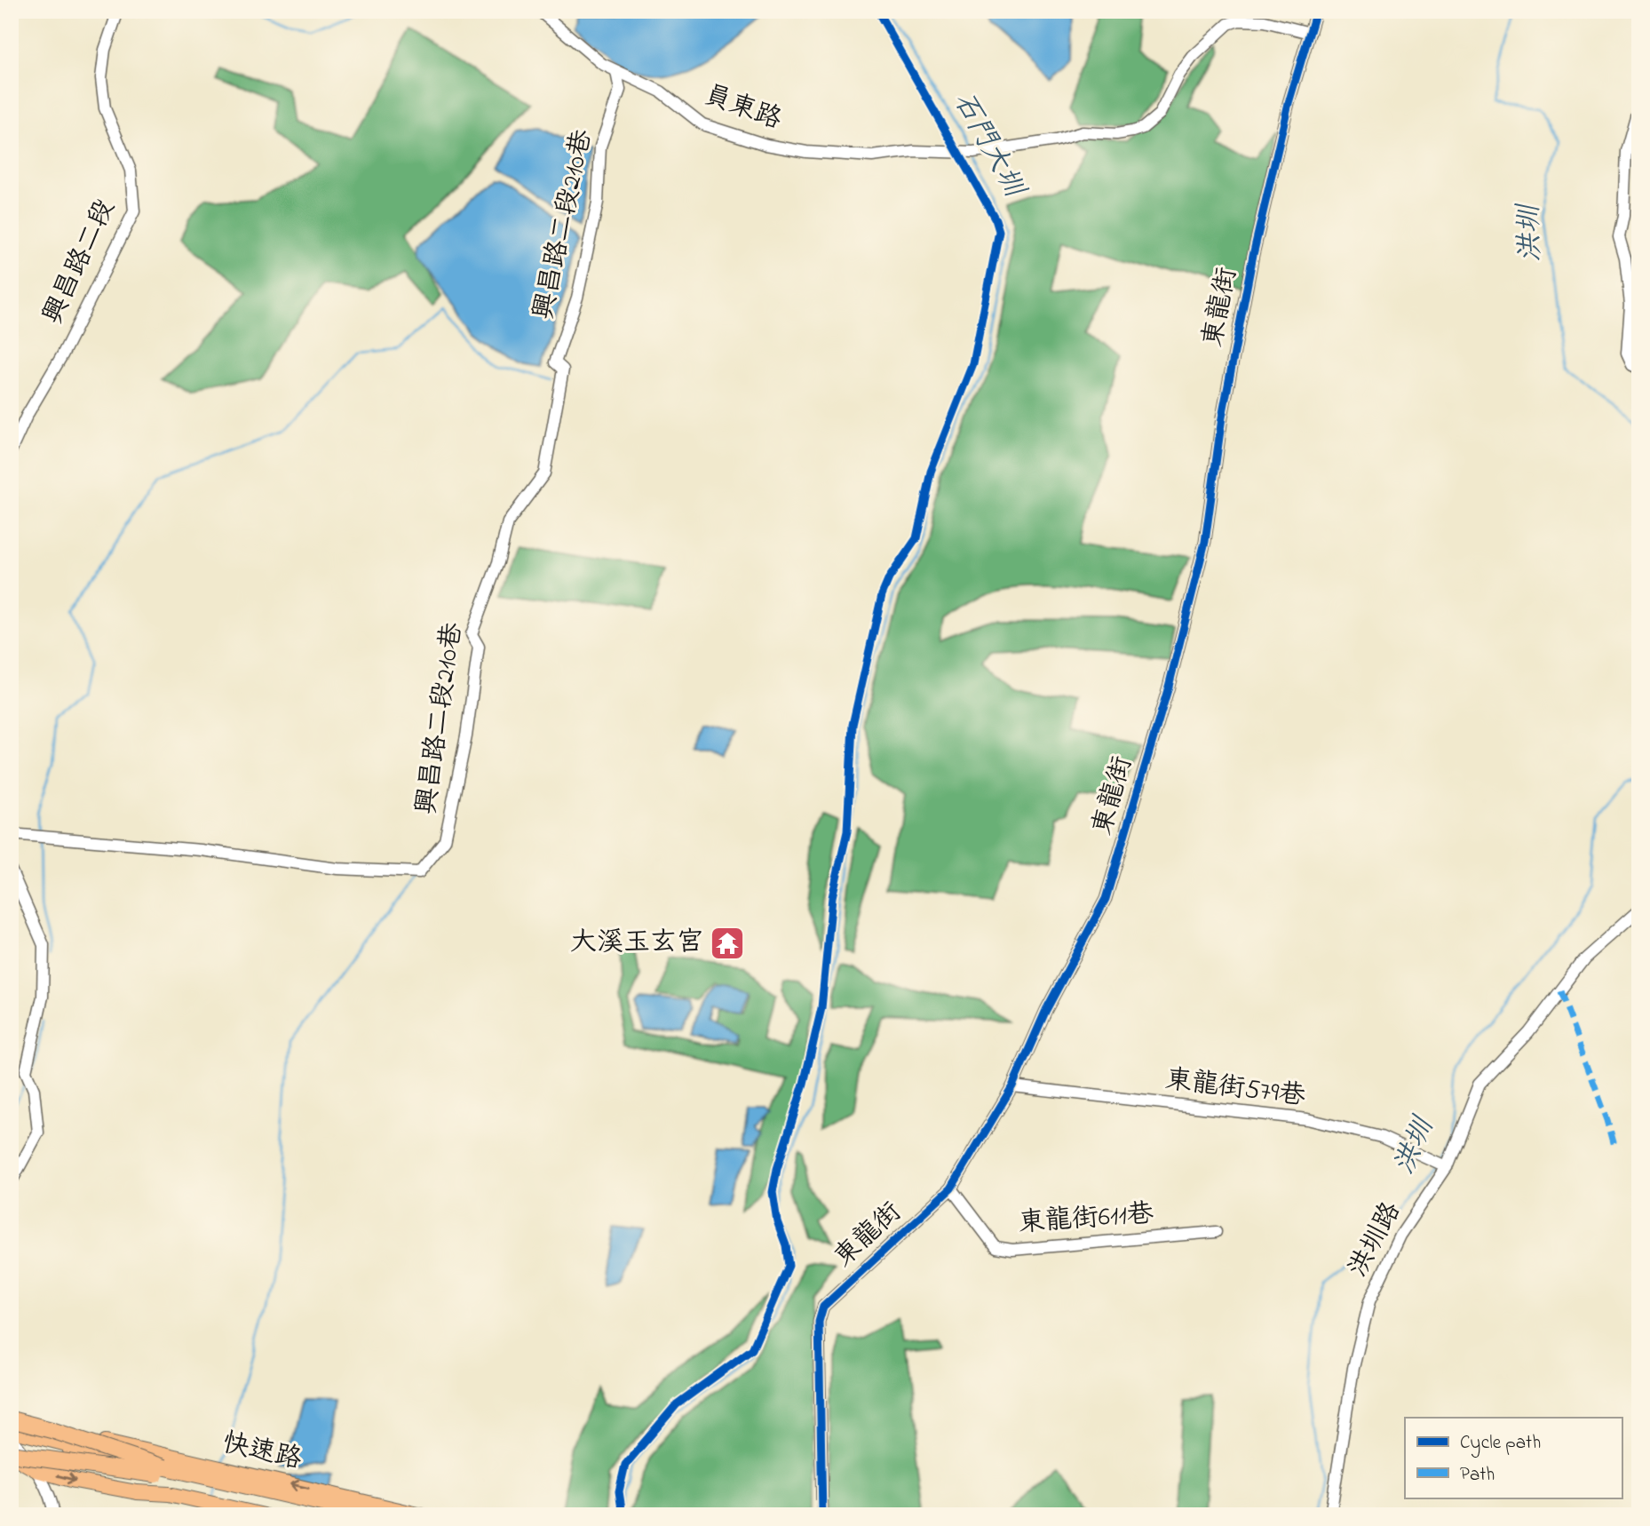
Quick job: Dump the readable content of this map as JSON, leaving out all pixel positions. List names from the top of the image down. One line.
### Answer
{"streets":{"main road":["快速路"],"street":["員東路","興昌路二段210巷","興昌路二段","東龍街","東龍街579巷","東龍街611巷","洪圳路"]},"crossings":[["員東路","興昌路二段210巷"],["員東路","東龍街"],["東龍街","東龍街579巷"],["東龍街","東龍街611巷"],["東龍街579巷","洪圳路"]],"water":["石門大圳","洪圳"],"places":{"temple":["大溪玉玄宮"]},"legend":["Cycle path","Path"]}
